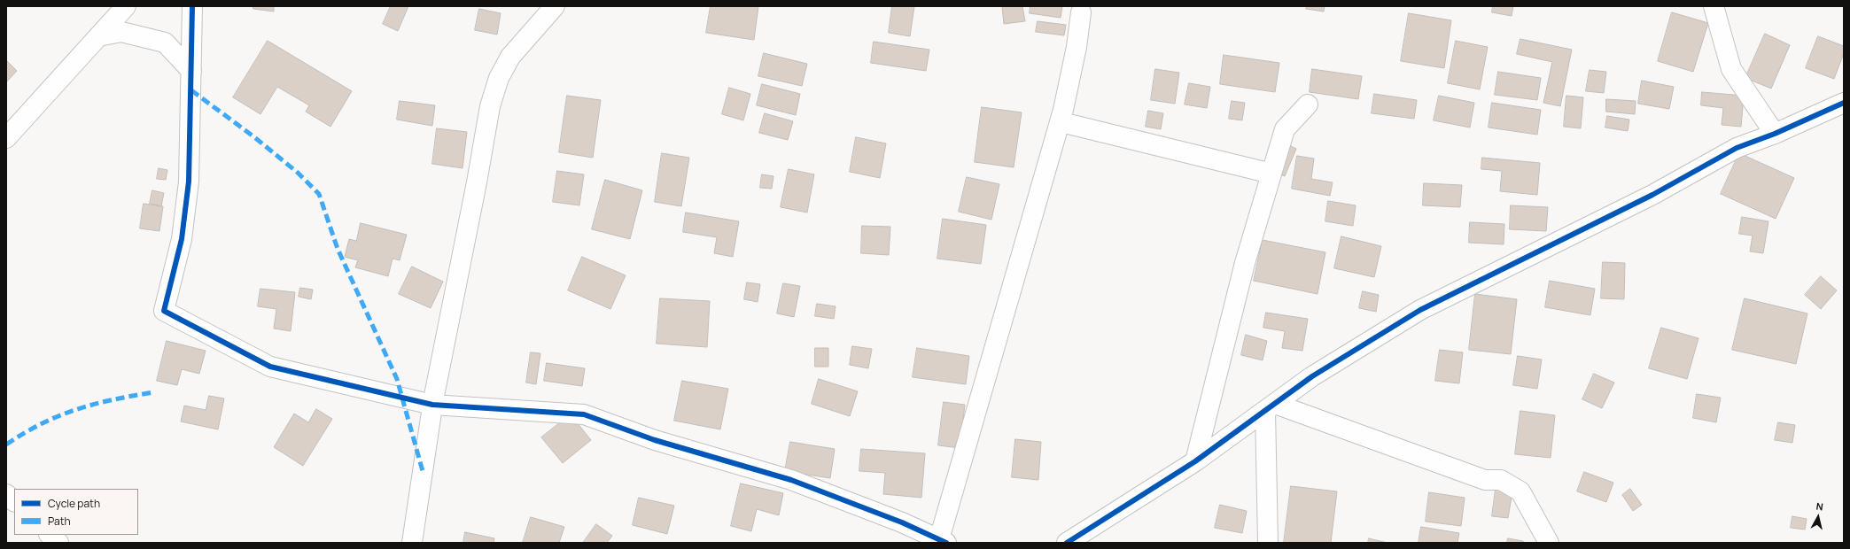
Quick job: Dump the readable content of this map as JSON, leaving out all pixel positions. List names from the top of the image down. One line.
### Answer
{"legend":["Cycle path","Path"],"north":"top"}
